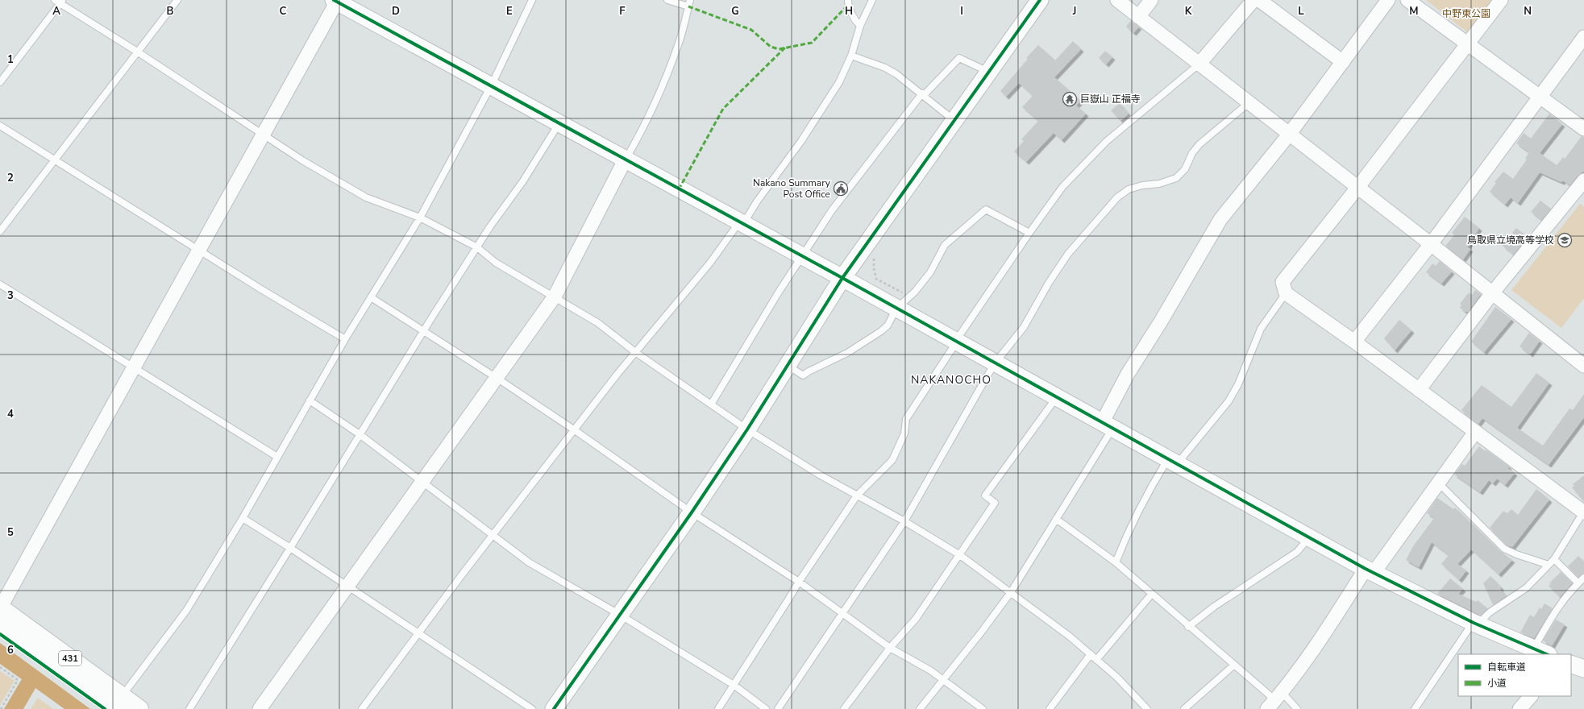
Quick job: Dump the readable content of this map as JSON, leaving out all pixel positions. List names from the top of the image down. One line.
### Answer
{"streets":{"highway":["431"]},"districts":["NAKANOCHO"],"parks":["中野東公園"],"places":{"temple":["巨嶽山 正福寺"],"public building":["Nakano Summary Post Office"],"school or university":["鳥取県立境高等学校"]},"legend":["自転車道","小道"],"grid":{"columns":["A","B","C","D","E","F","G","H","I","J","K","L","M","N"],"rows":["1","2","3","4","5","6"]}}
